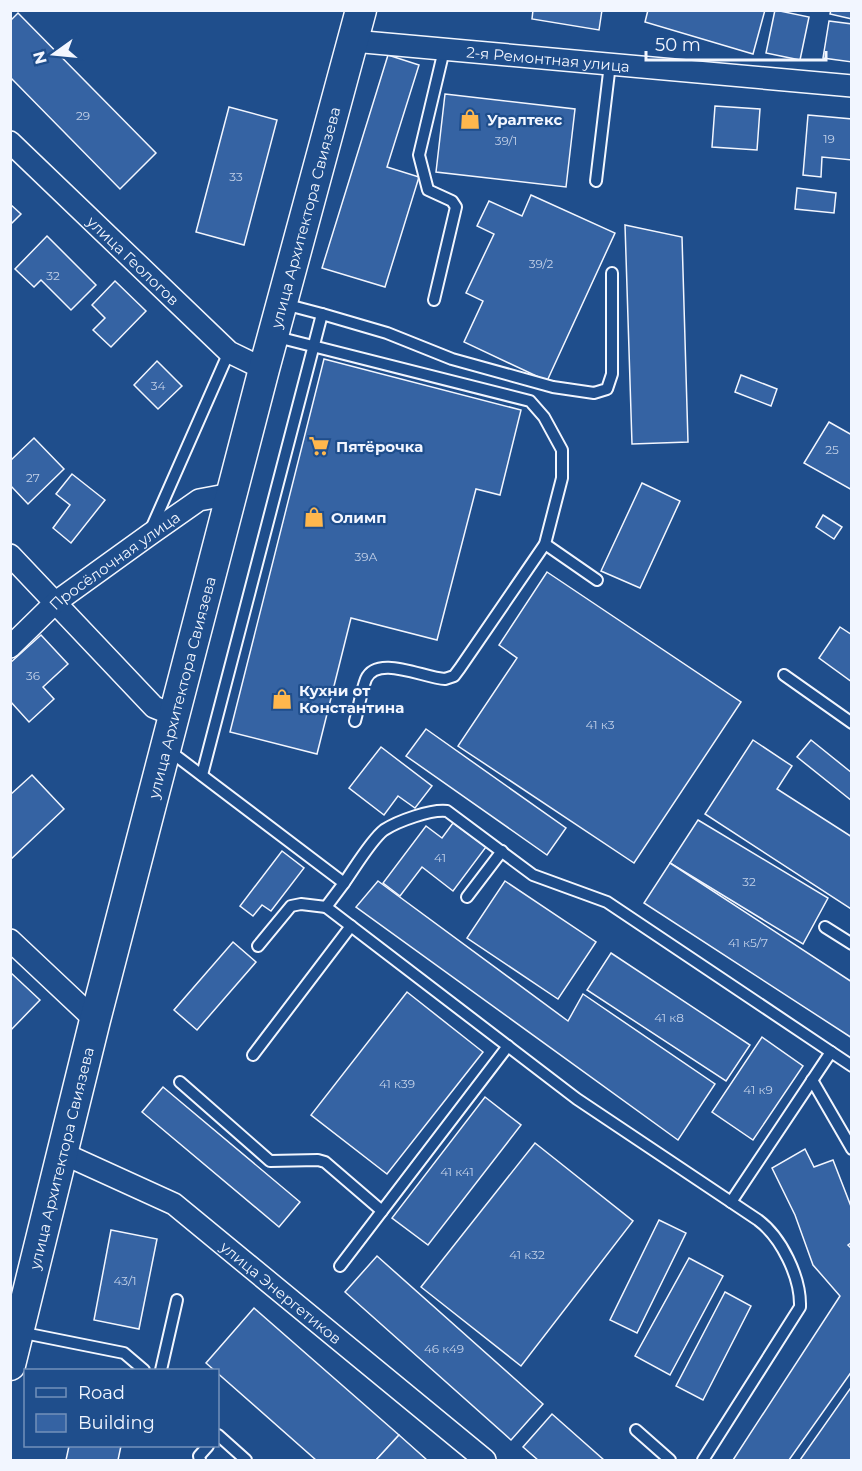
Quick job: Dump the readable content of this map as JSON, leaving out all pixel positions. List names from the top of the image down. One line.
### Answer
{"streets":{"main road":["улица Архитектора Свиязева"],"street":["2-я Ремонтная улица","улица Геологов","Просёлочная улица","улица Энергетиков"]},"crossings":[["2-я Ремонтная улица","улица Архитектора Свиязева"],["улица Архитектора Свиязева","улица Геологов"],["улица Архитектора Свиязева","Просёлочная улица"],["улица Архитектора Свиязева","улица Энергетиков"]],"places":{"shop":["Уралтекс","Олимп","Кухни от Константина"],"supermarket":["Пятёрочка"]},"house_numbers":["29","19","39/1","33","39/2","32","34","25","27","39А","36","41 к3","41","32","41 к5/7","41 к8","41 к39","41 к9","41 к41","41 к32","43/1","46 к49"],"legend":["Road","Building"],"scale_bar":"50 m","north":"left"}
